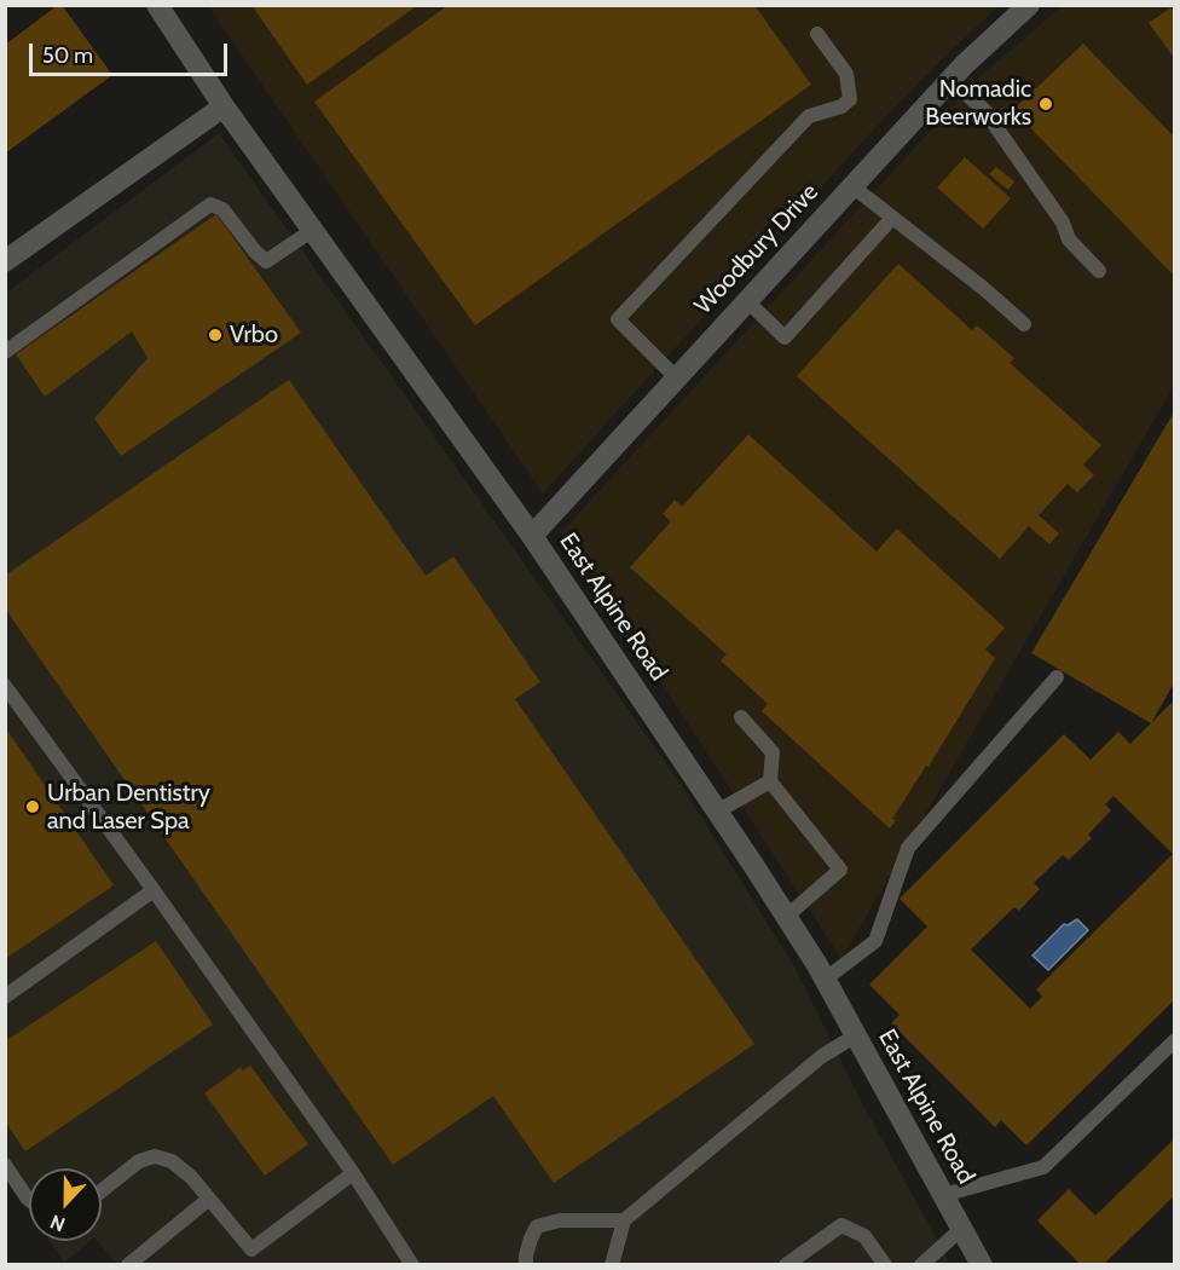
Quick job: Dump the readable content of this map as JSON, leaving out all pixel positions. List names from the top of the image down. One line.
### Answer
{"streets":{"street":["Woodbury Drive","East Alpine Road"]},"crossings":[["Woodbury Drive","East Alpine Road"]],"places":["Nomadic Beerworks","Vrbo","Urban Dentistry and Laser Spa"],"scale_bar":"50 m","north":"bottom"}
